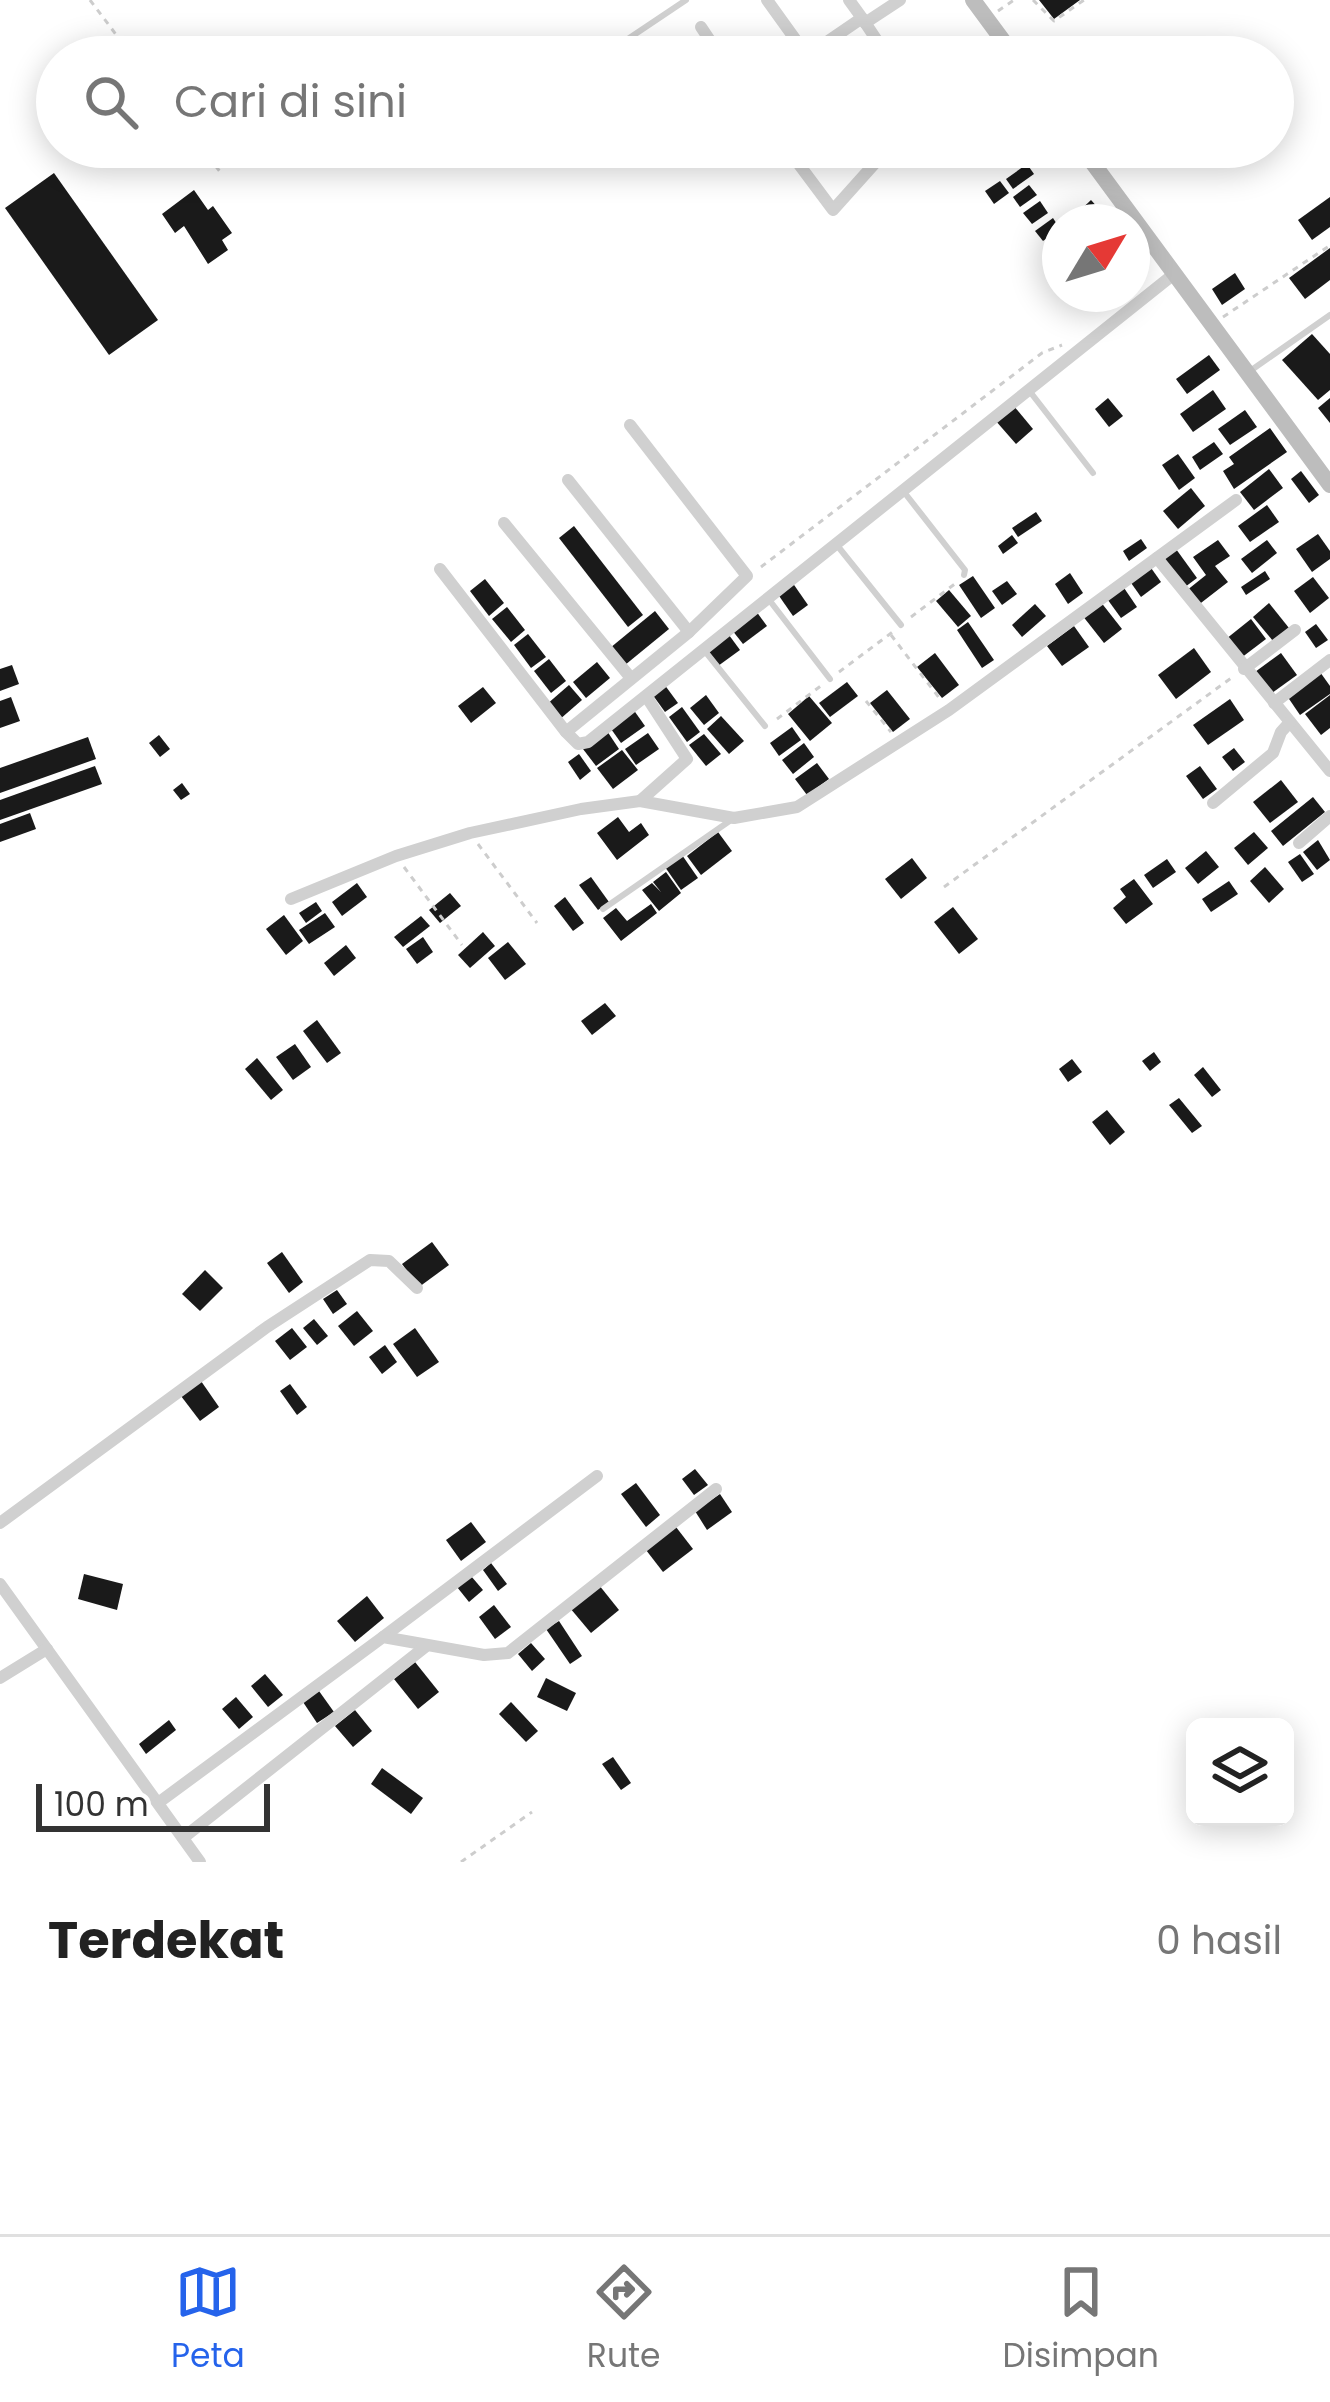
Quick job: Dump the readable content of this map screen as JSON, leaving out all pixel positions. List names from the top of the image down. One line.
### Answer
{"scale_bar":"100 m","north":"top right","page":{"search":"Cari di sini","scale":"100 m","heading":["Terdekat","0 hasil"],"nav":["Peta","Rute","Disimpan"]}}
